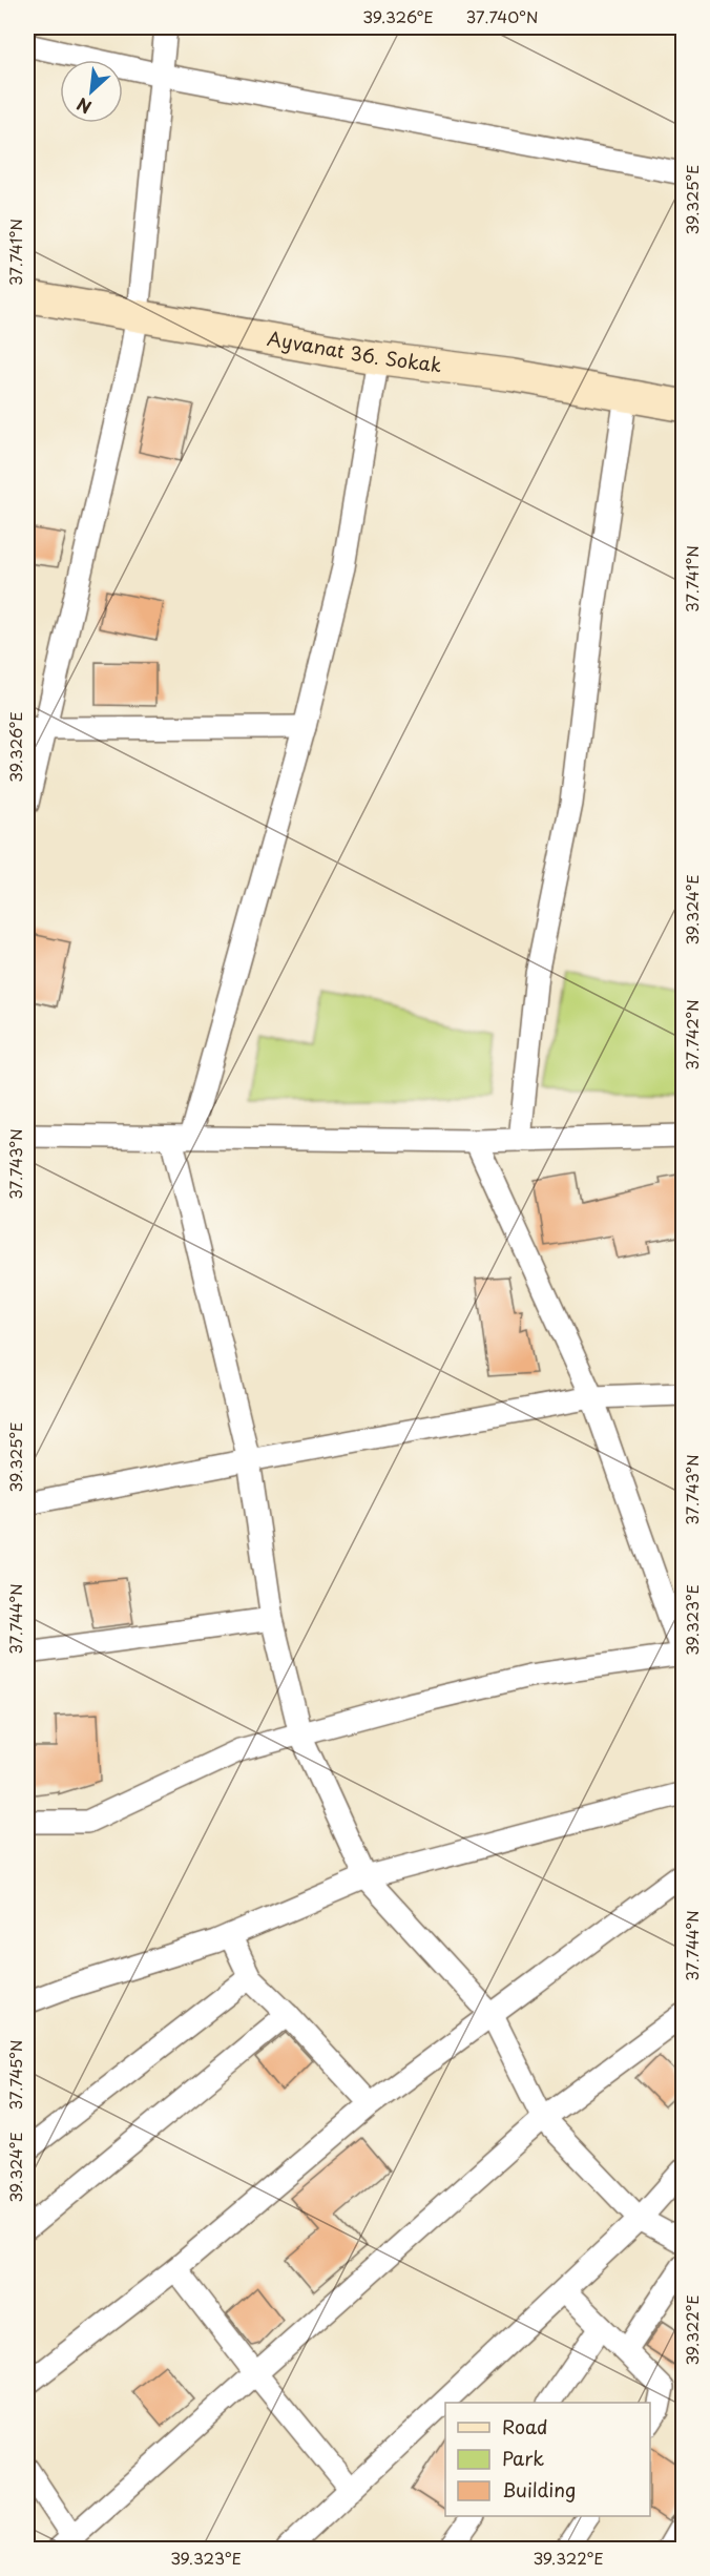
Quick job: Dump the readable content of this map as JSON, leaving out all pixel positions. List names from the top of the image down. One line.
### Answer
{"streets":{"street":["Ayvanat 36. Sokak"]},"legend":["Road","Park","Building"],"north":"bottom left","coordinates":["39.326°E","37.740°N","39.325°E","37.741°N","39.324°E","37.742°N","37.743°N","37.744°N","39.323°E","37.745°N","39.322°E"]}
